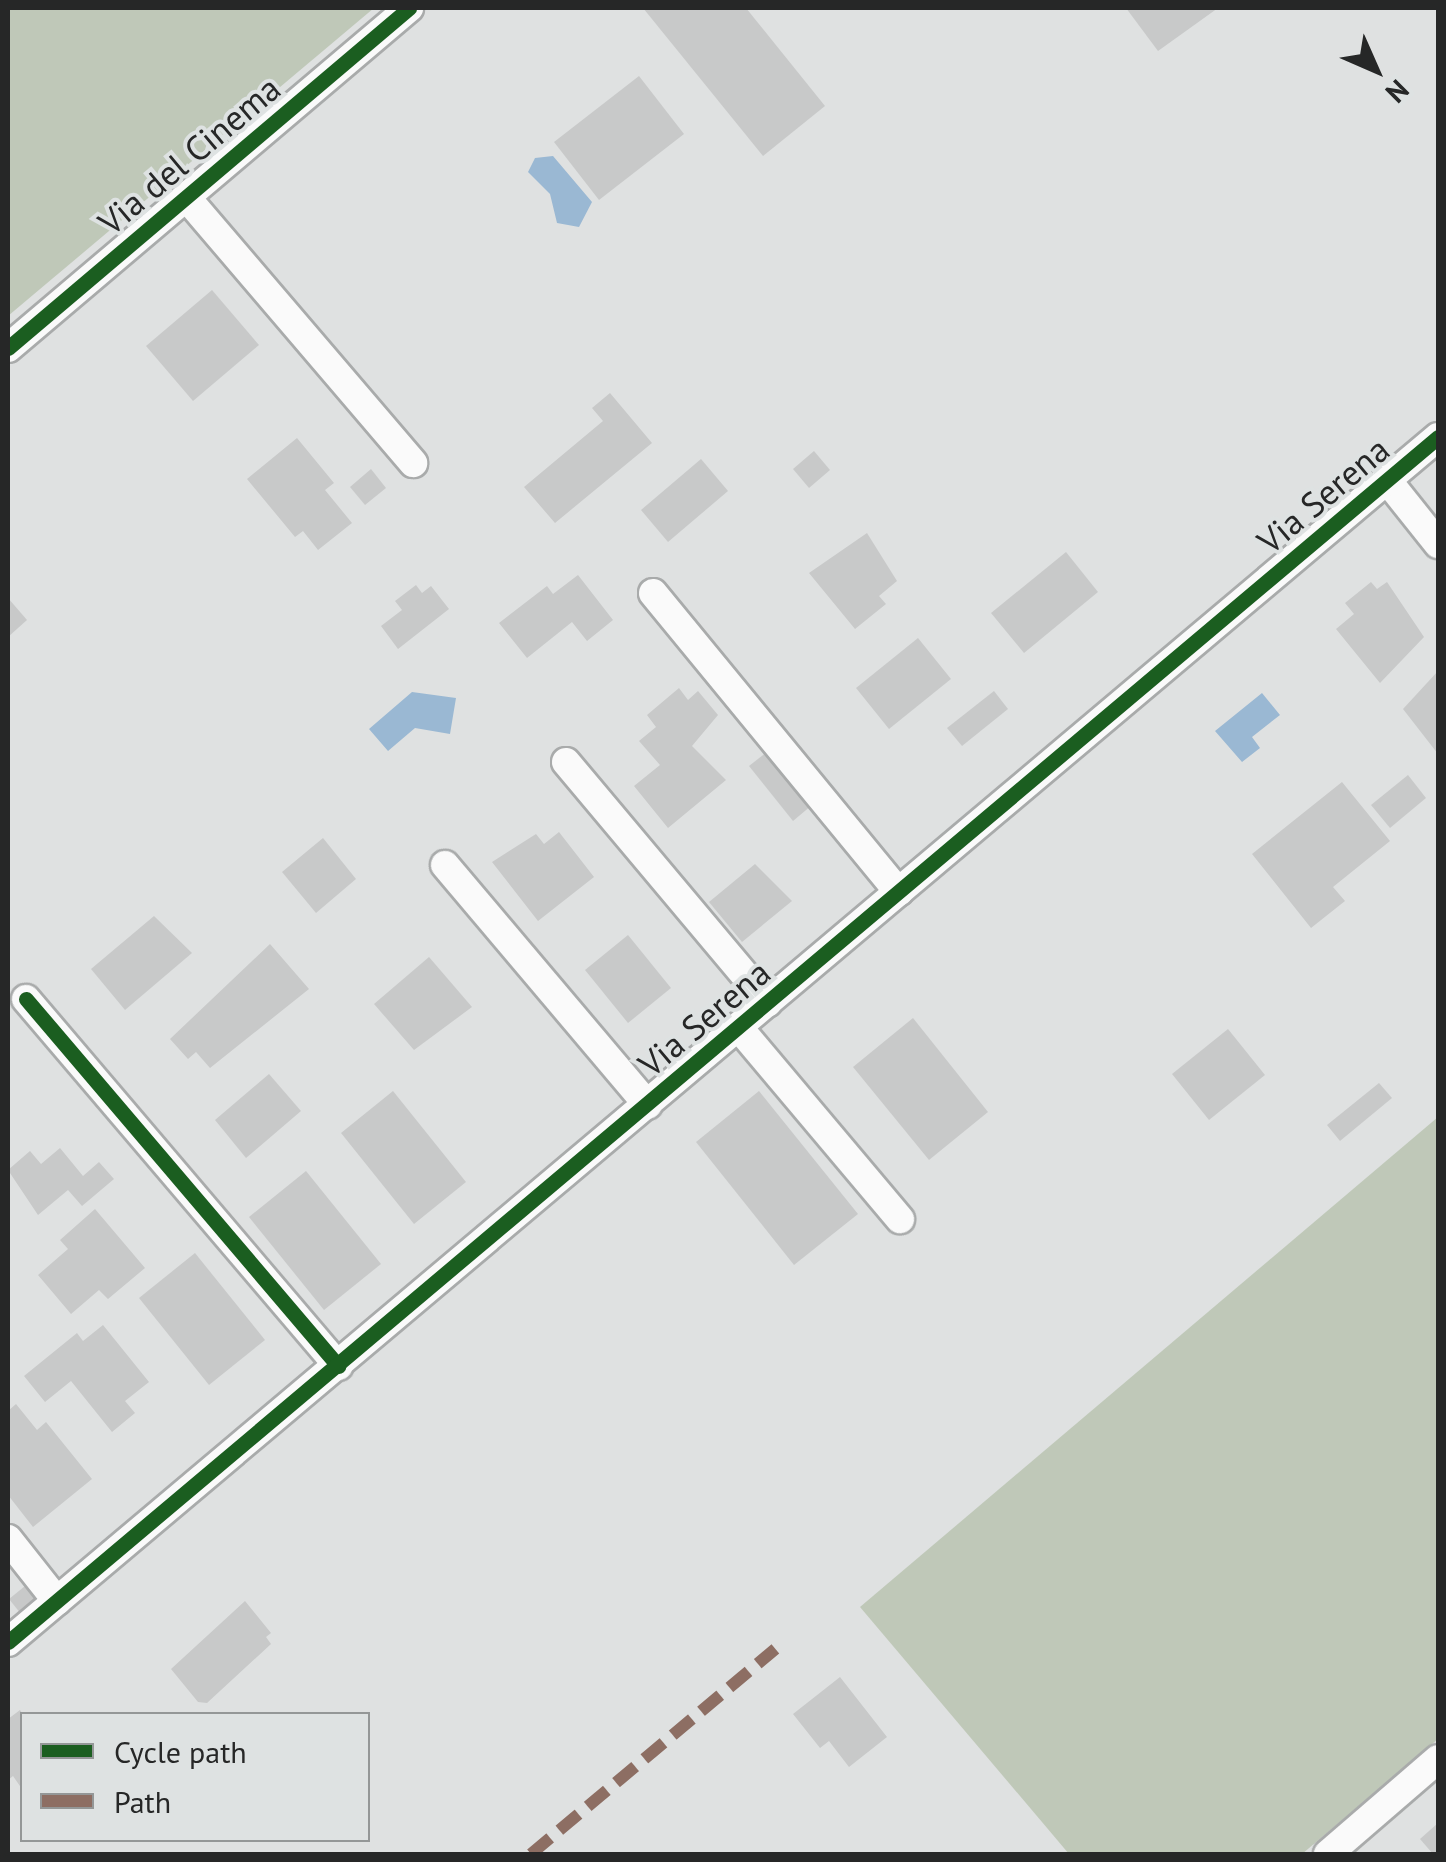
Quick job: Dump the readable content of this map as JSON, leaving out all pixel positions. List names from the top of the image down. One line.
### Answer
{"streets":{"street":["Via del Cinema","Via Serena"]},"legend":["Cycle path","Path"],"north":"bottom right"}
